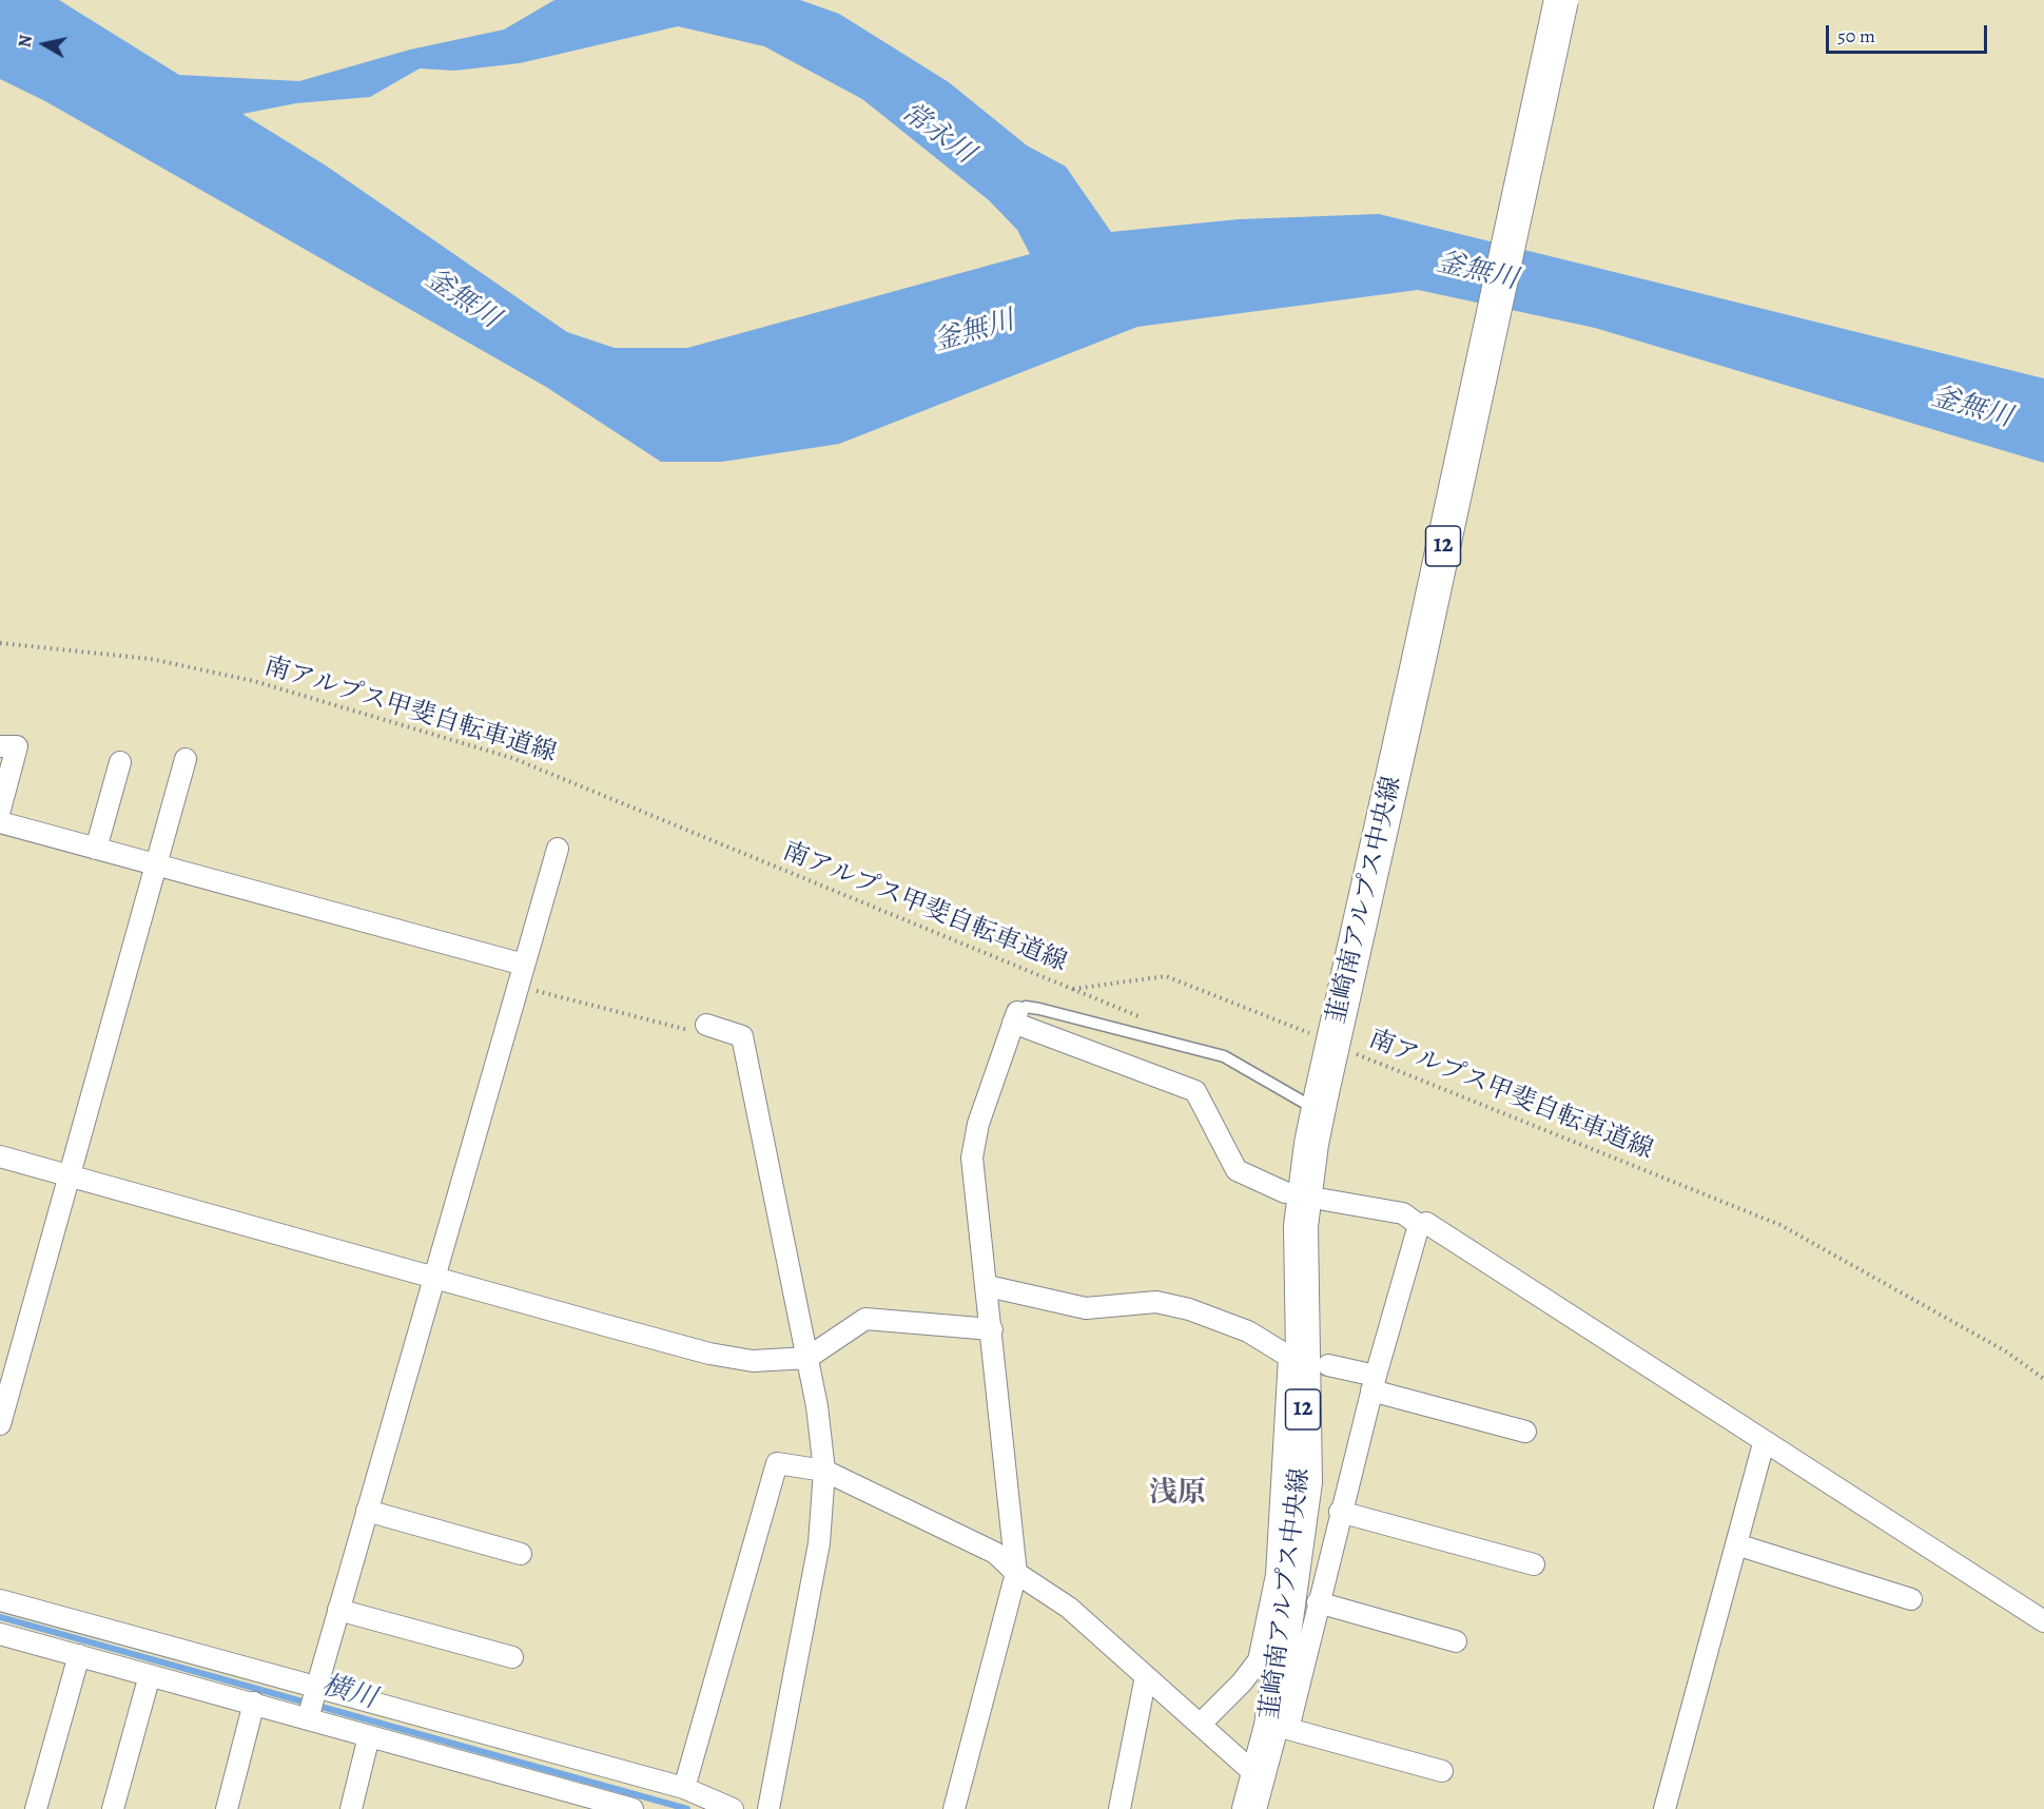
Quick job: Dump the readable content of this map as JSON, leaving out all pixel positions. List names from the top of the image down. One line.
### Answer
{"streets":{"main road":["12","韮崎南アルプス中央線"],"path":["南アルプス甲斐自転車道線"]},"districts":["浅原"],"water":["常永川","釜無川","横川"],"scale_bar":"50 m","north":"left"}
